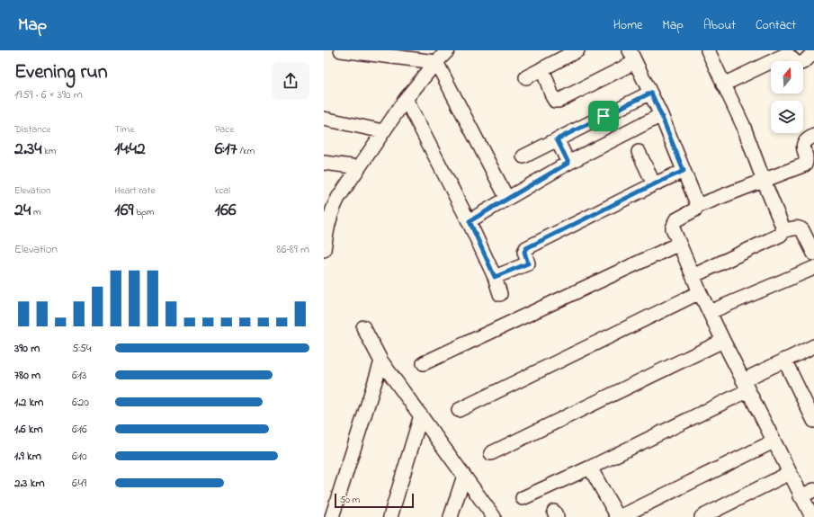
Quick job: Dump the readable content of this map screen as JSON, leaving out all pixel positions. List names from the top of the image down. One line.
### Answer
{"scale_bar":"50 m","north":"top","page":{"header":"Map","nav":["Home","Map","About","Contact"],"heading":["Evening run","19:59 · 6 × 390 m"],"stats":[["Distance","2.34 km"],["Time","14:42"],["Pace","6:17 /km"],["Elevation","24 m"],["Heart rate","169 bpm"],["kcal","166"]],"chart":["Elevation","86–89 m"],"list":[{"name":"390 m","note":"5:54"},{"name":"780 m","note":"6:13"},{"name":"1.2 km","note":"6:20"},{"name":"1.6 km","note":"6:16"},{"name":"1.9 km","note":"6:10"},{"name":"2.3 km","note":"6:49"}],"scale":"50 m"}}
